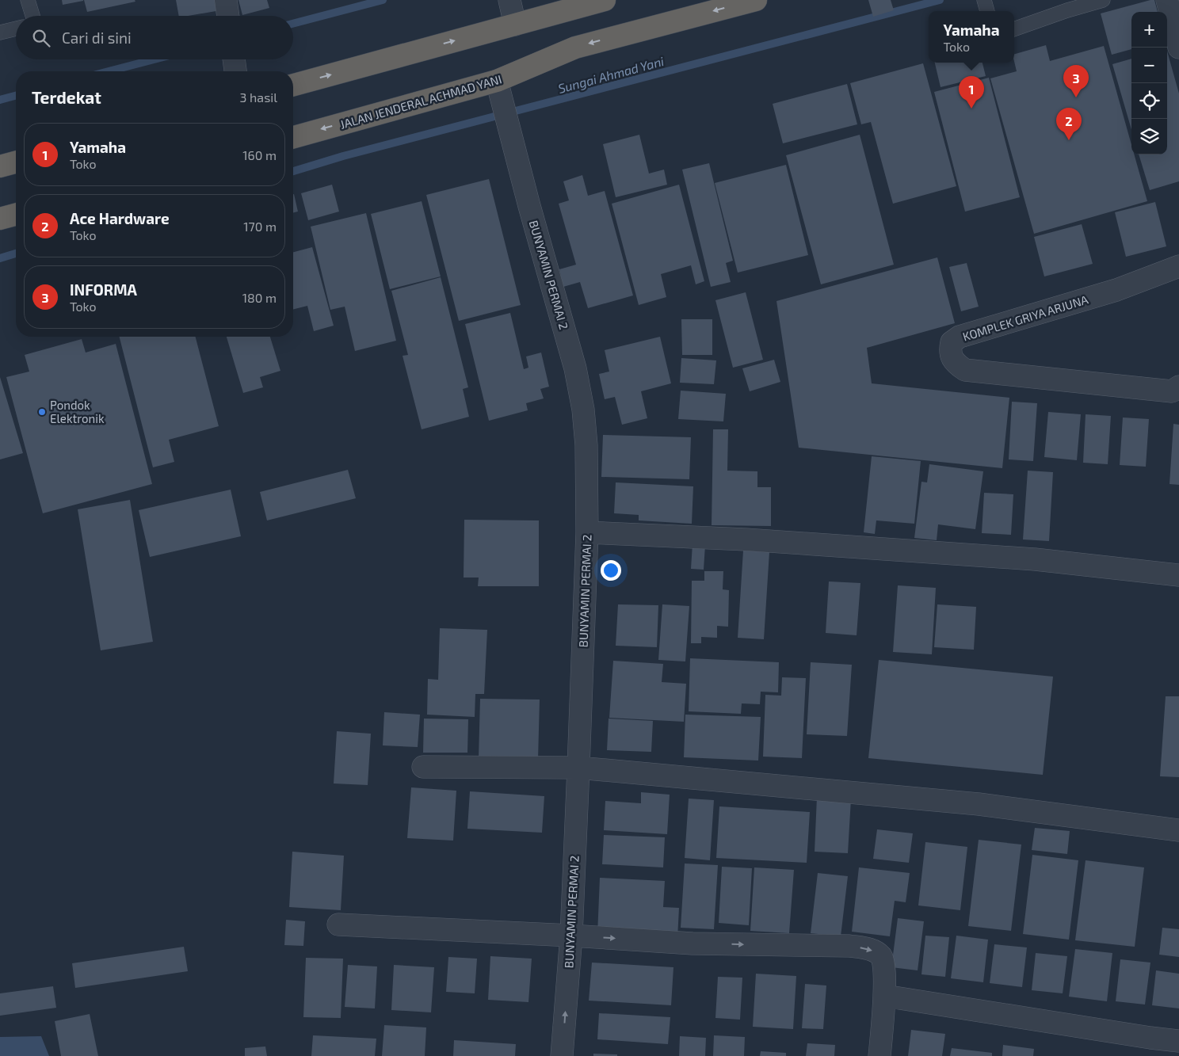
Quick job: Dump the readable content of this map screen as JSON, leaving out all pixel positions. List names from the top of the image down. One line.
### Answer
{"streets":{"highway":["JALAN JENDERAL ACHMAD YANI"],"street":["BUNYAMIN PERMAI 2","KOMPLEK GRIYA ARJUNA"]},"crossings":[["JALAN JENDERAL ACHMAD YANI","BUNYAMIN PERMAI 2"]],"water":["Sungai Ahmad Yani"],"places":["Pondok Elektronik"],"page":{"popup":["Yamaha","Toko"],"map_buttons":["+","−"],"search":"Cari di sini","pins":["3","1","2"],"heading":["Terdekat","3 hasil"],"list":[{"mark":"1","name":"Yamaha","note":"Toko","value":"160 m"},{"mark":"2","name":"Ace Hardware","note":"Toko","value":"170 m"},{"mark":"3","name":"INFORMA","note":"Toko","value":"180 m"}]}}
